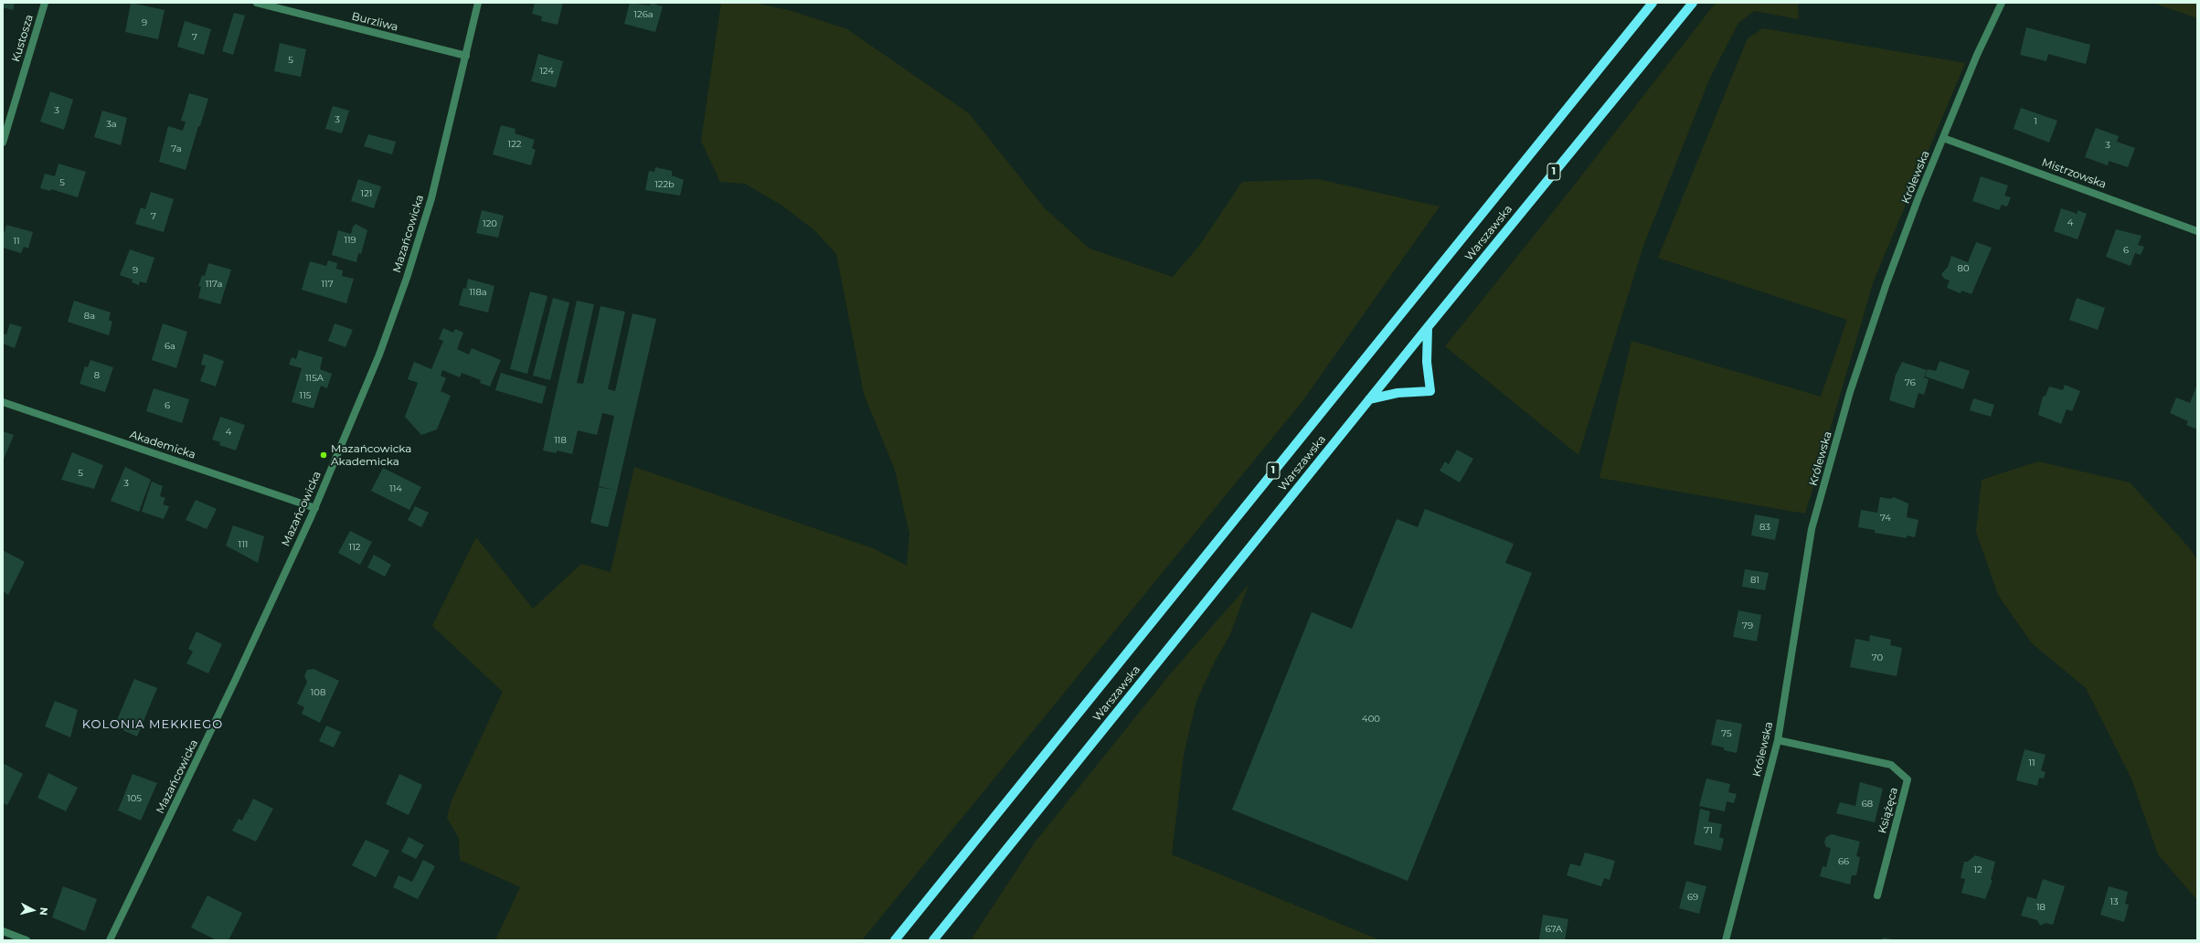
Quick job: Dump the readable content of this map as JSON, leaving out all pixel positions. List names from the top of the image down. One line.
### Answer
{"streets":{"main road":["1","Warszawska"],"street":["Burzliwa","Kustosza","Mistrzowska","Królewska","Mazańcowicka","Akademicka","Książęca"]},"crossings":[["Burzliwa","Mazańcowicka"],["Mistrzowska","Królewska"],["Królewska","Książęca"],["Mazańcowicka","Akademicka"]],"districts":["KOLONIA MEKKIEGO"],"places":["Mazańcowicka Akademicka"],"house_numbers":["126a","9","7","5","124","3","3","1","3a","122","3","7a","5","122b","121","7","4","120","119","11","6","80","9","117a","117","118a","8a","6a","8","115A","76","115","6","4","118","5","3","114","74","83","111","112","81","79","70","108","400","75","11","105","68","71","66","12","69","13","18","67A"],"north":"right"}
